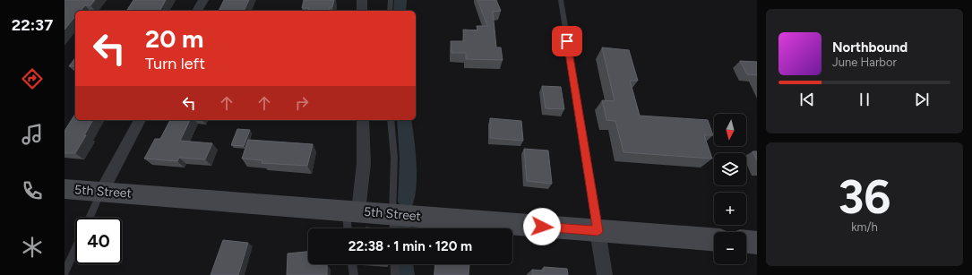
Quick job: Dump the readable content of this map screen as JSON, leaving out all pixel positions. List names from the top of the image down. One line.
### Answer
{"streets":{"street":["5th Street"]},"north":"bottom","page":{"tabs":"22:37","turn":["20 m","Turn left"],"song":["Northbound","June Harbor"],"map_buttons":["+","−"],"tile":["36","km/h"],"limit":"40","trip":"22:38 · 1 min · 120 m"}}
